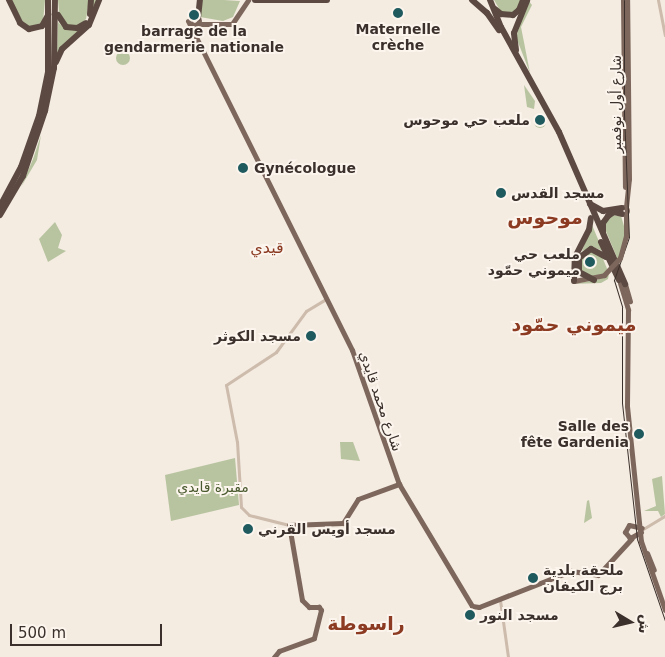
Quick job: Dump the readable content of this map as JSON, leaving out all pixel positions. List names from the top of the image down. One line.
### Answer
{"streets":{"main road":["شارع أول نوفمبر","شارع محمد قايدي"]},"districts":["موحوس","قيدي","ميموني حمّود","راسوطة"],"parks":["مقبرة قايدي"],"places":["Maternelle crèche","barrage de la gendarmerie nationale","ملعب حي موحوس","Gynécologue","مسجد القدس","ملعب حي ميموني حمّود","مسجد الكوثر","Salle des fête Gardenia","مسجد أويس القرني","ملحقة بلدية برج الكيفان","مسجد النور"],"scale_bar":"500 m","north":"right"}
